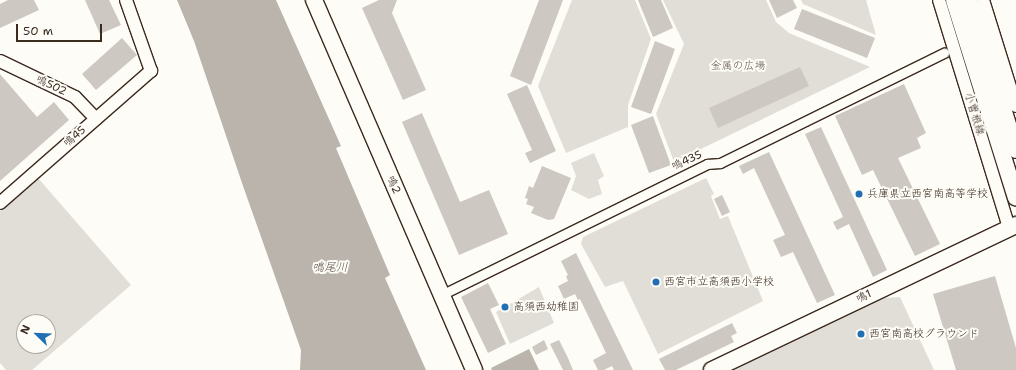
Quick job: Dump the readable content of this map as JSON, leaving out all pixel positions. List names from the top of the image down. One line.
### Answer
{"streets":{"street":["鳴502","小曽根線","鳴45","鳴435","鳴2","鳴1"]},"crossings":[["鳴502","鳴45"],["小曽根線","鳴1"],["鳴435","鳴2"]],"water":["鳴尾川"],"parks":["金属の広場"],"places":["兵庫県立西宮南高等学校","西宮市立高須西小学校","高須西幼稚園","西宮南高校グラウンド"],"scale_bar":"50 m","north":"top left"}
